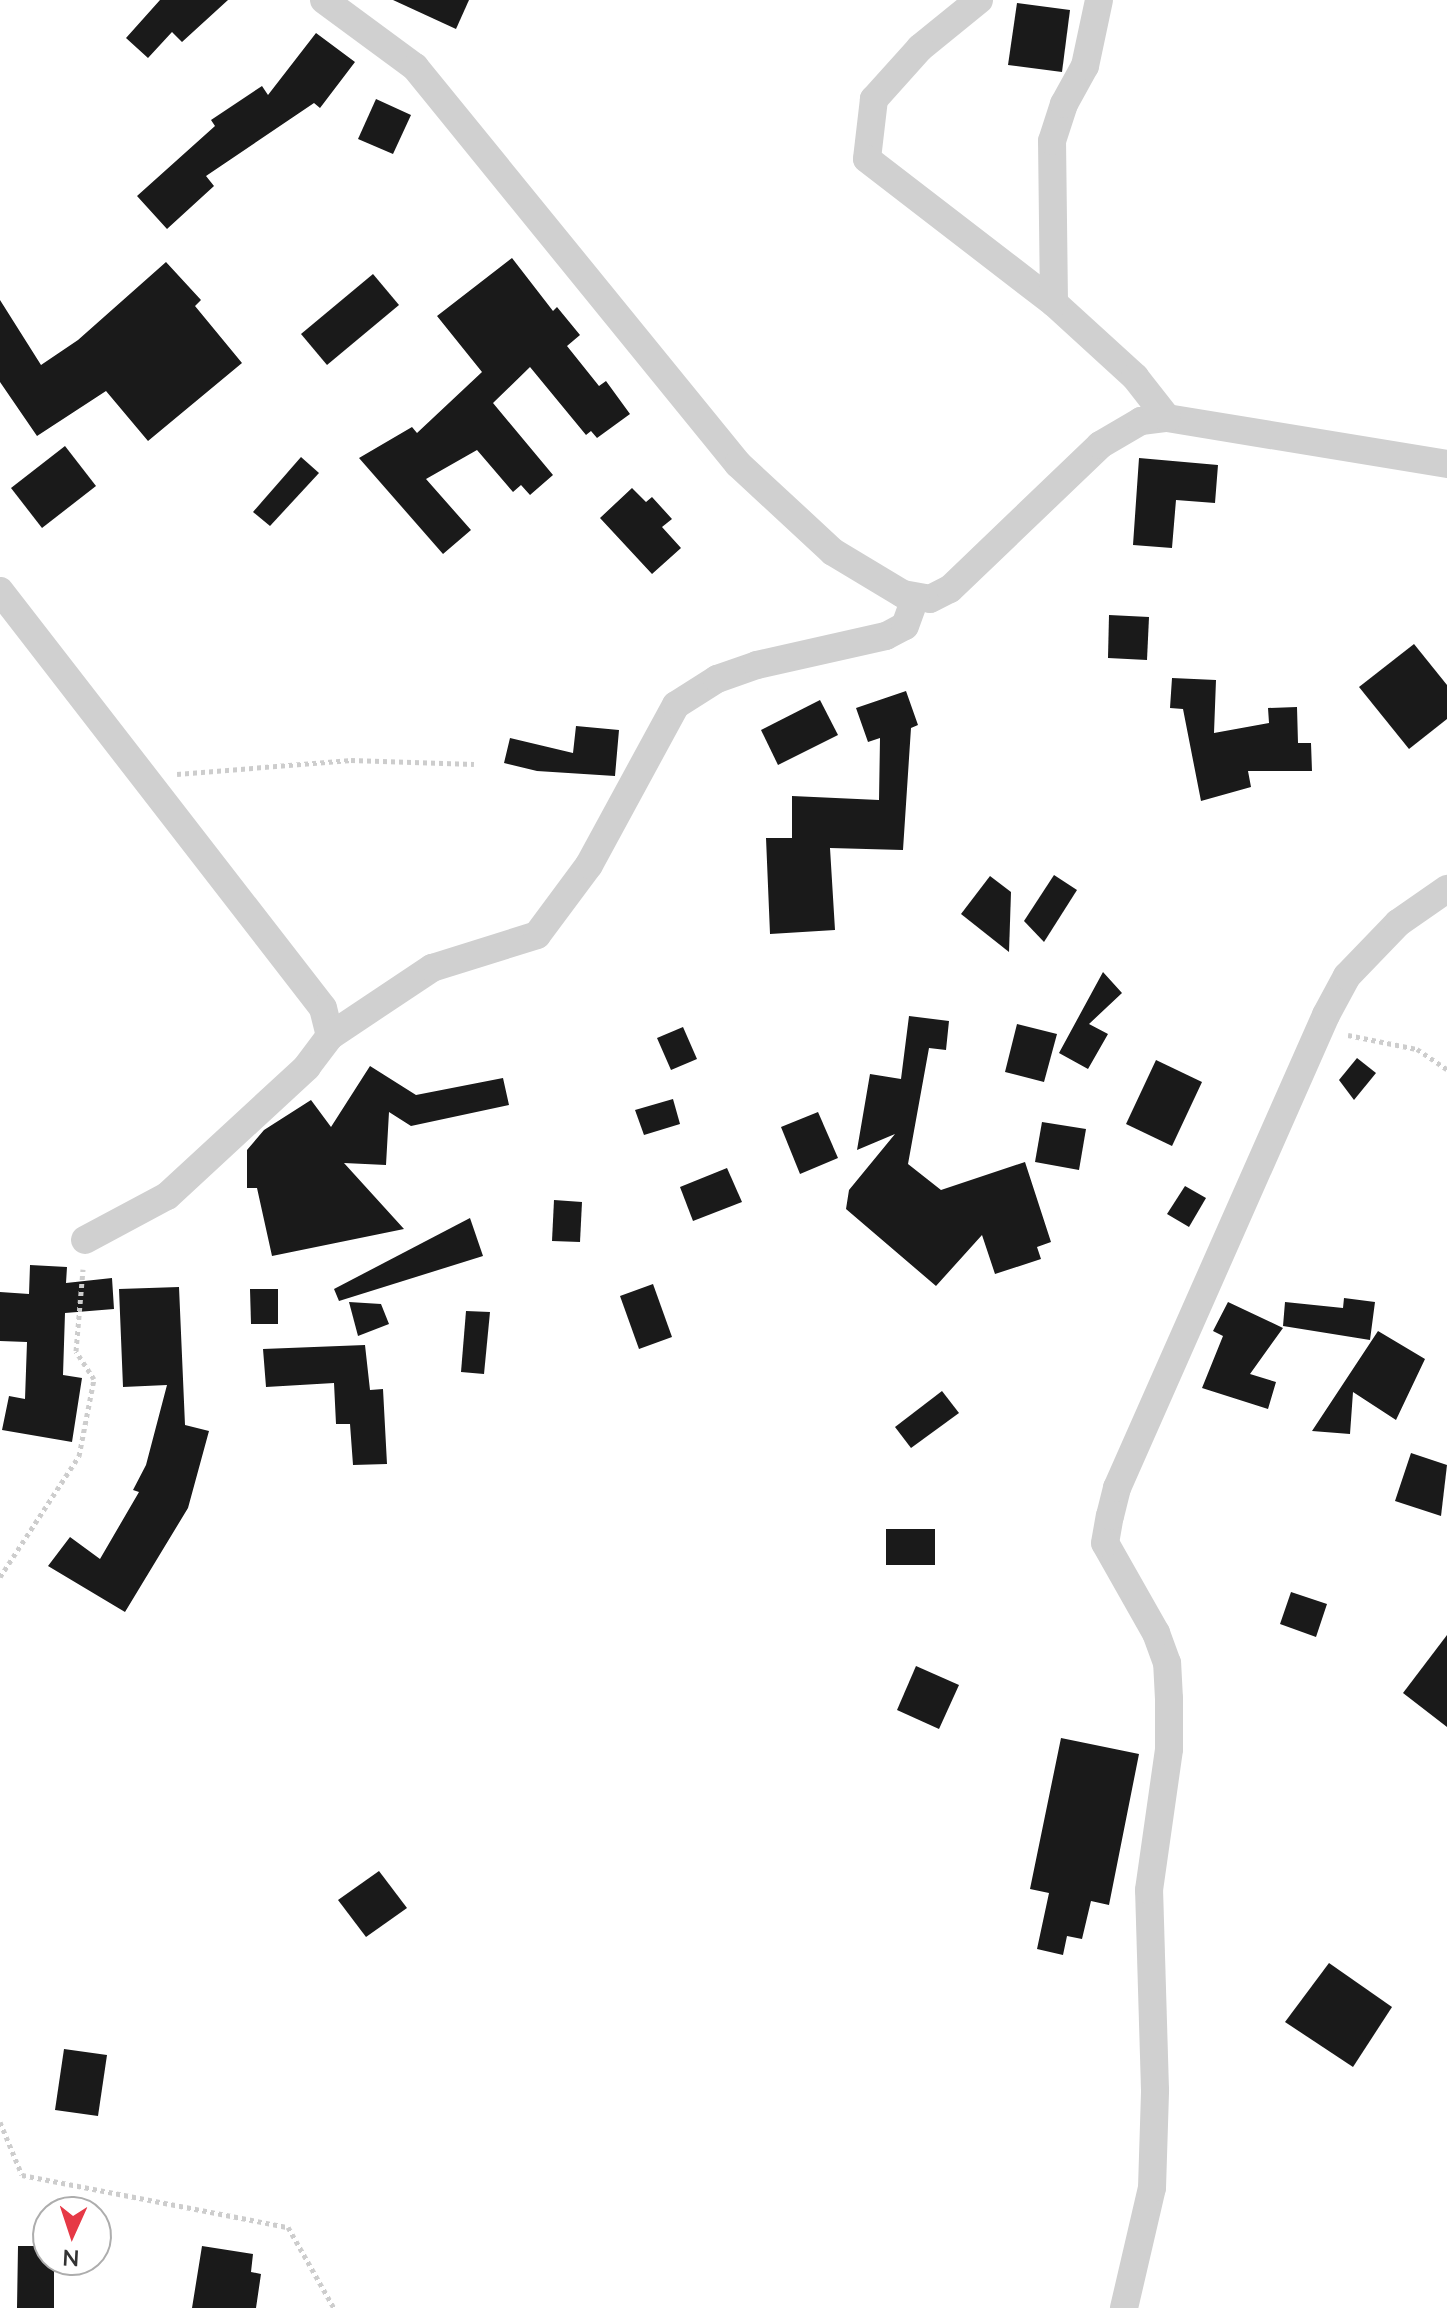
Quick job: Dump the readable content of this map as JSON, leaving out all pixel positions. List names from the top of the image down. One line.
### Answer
{"north":"bottom"}
